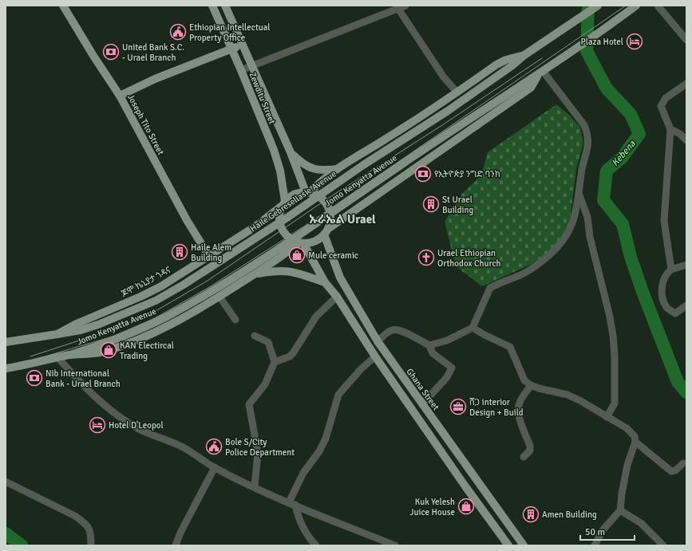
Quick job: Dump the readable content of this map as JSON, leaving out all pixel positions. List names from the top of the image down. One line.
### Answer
{"streets":{"main road":["Zewditu Street","Joseph Tito Street","Jomo Kenyatta Avenue","Haile Gebresellasie Avenue","ጆሞ ኬኒያታ ጎዳና","Ghana Street"]},"crossings":[["Zewditu Street","Haile Gebresellasie Avenue"],["Zewditu Street","ጆሞ ኬኒያታ ጎዳና"],["Zewditu Street","Ghana Street"],["Joseph Tito Street","ጆሞ ኬኒያታ ጎዳና"],["Haile Gebresellasie Avenue","ጆሞ ኬኒያታ ጎዳና"],["Haile Gebresellasie Avenue","Ghana Street"],["ጆሞ ኬኒያታ ጎዳና","Ghana Street"]],"districts":["ኡራኤል Urael"],"water":["Kebena"],"places":{"public building":["Ethiopian Intellectual Property Office","Bole S/City Police Department"],"hotel":["Plaza Hotel","Hotel D'Leopol"],"bank":["United Bank S.C. - Urael Branch","የኢትዮጵያ ንግድ ባንክ","Nib International Bank - Urael Branch"],"building":["St Urael Building","Haile Alem Building","Amen Building"],"shop":["Mule ceramic","KAN Electircal Trading","Kuk Yelesh Juice House"],"church":["Urael Ethiopian Orthodox Church"],"office":["ሸጋ interior Design + Build"]},"scale_bar":"50 m"}
